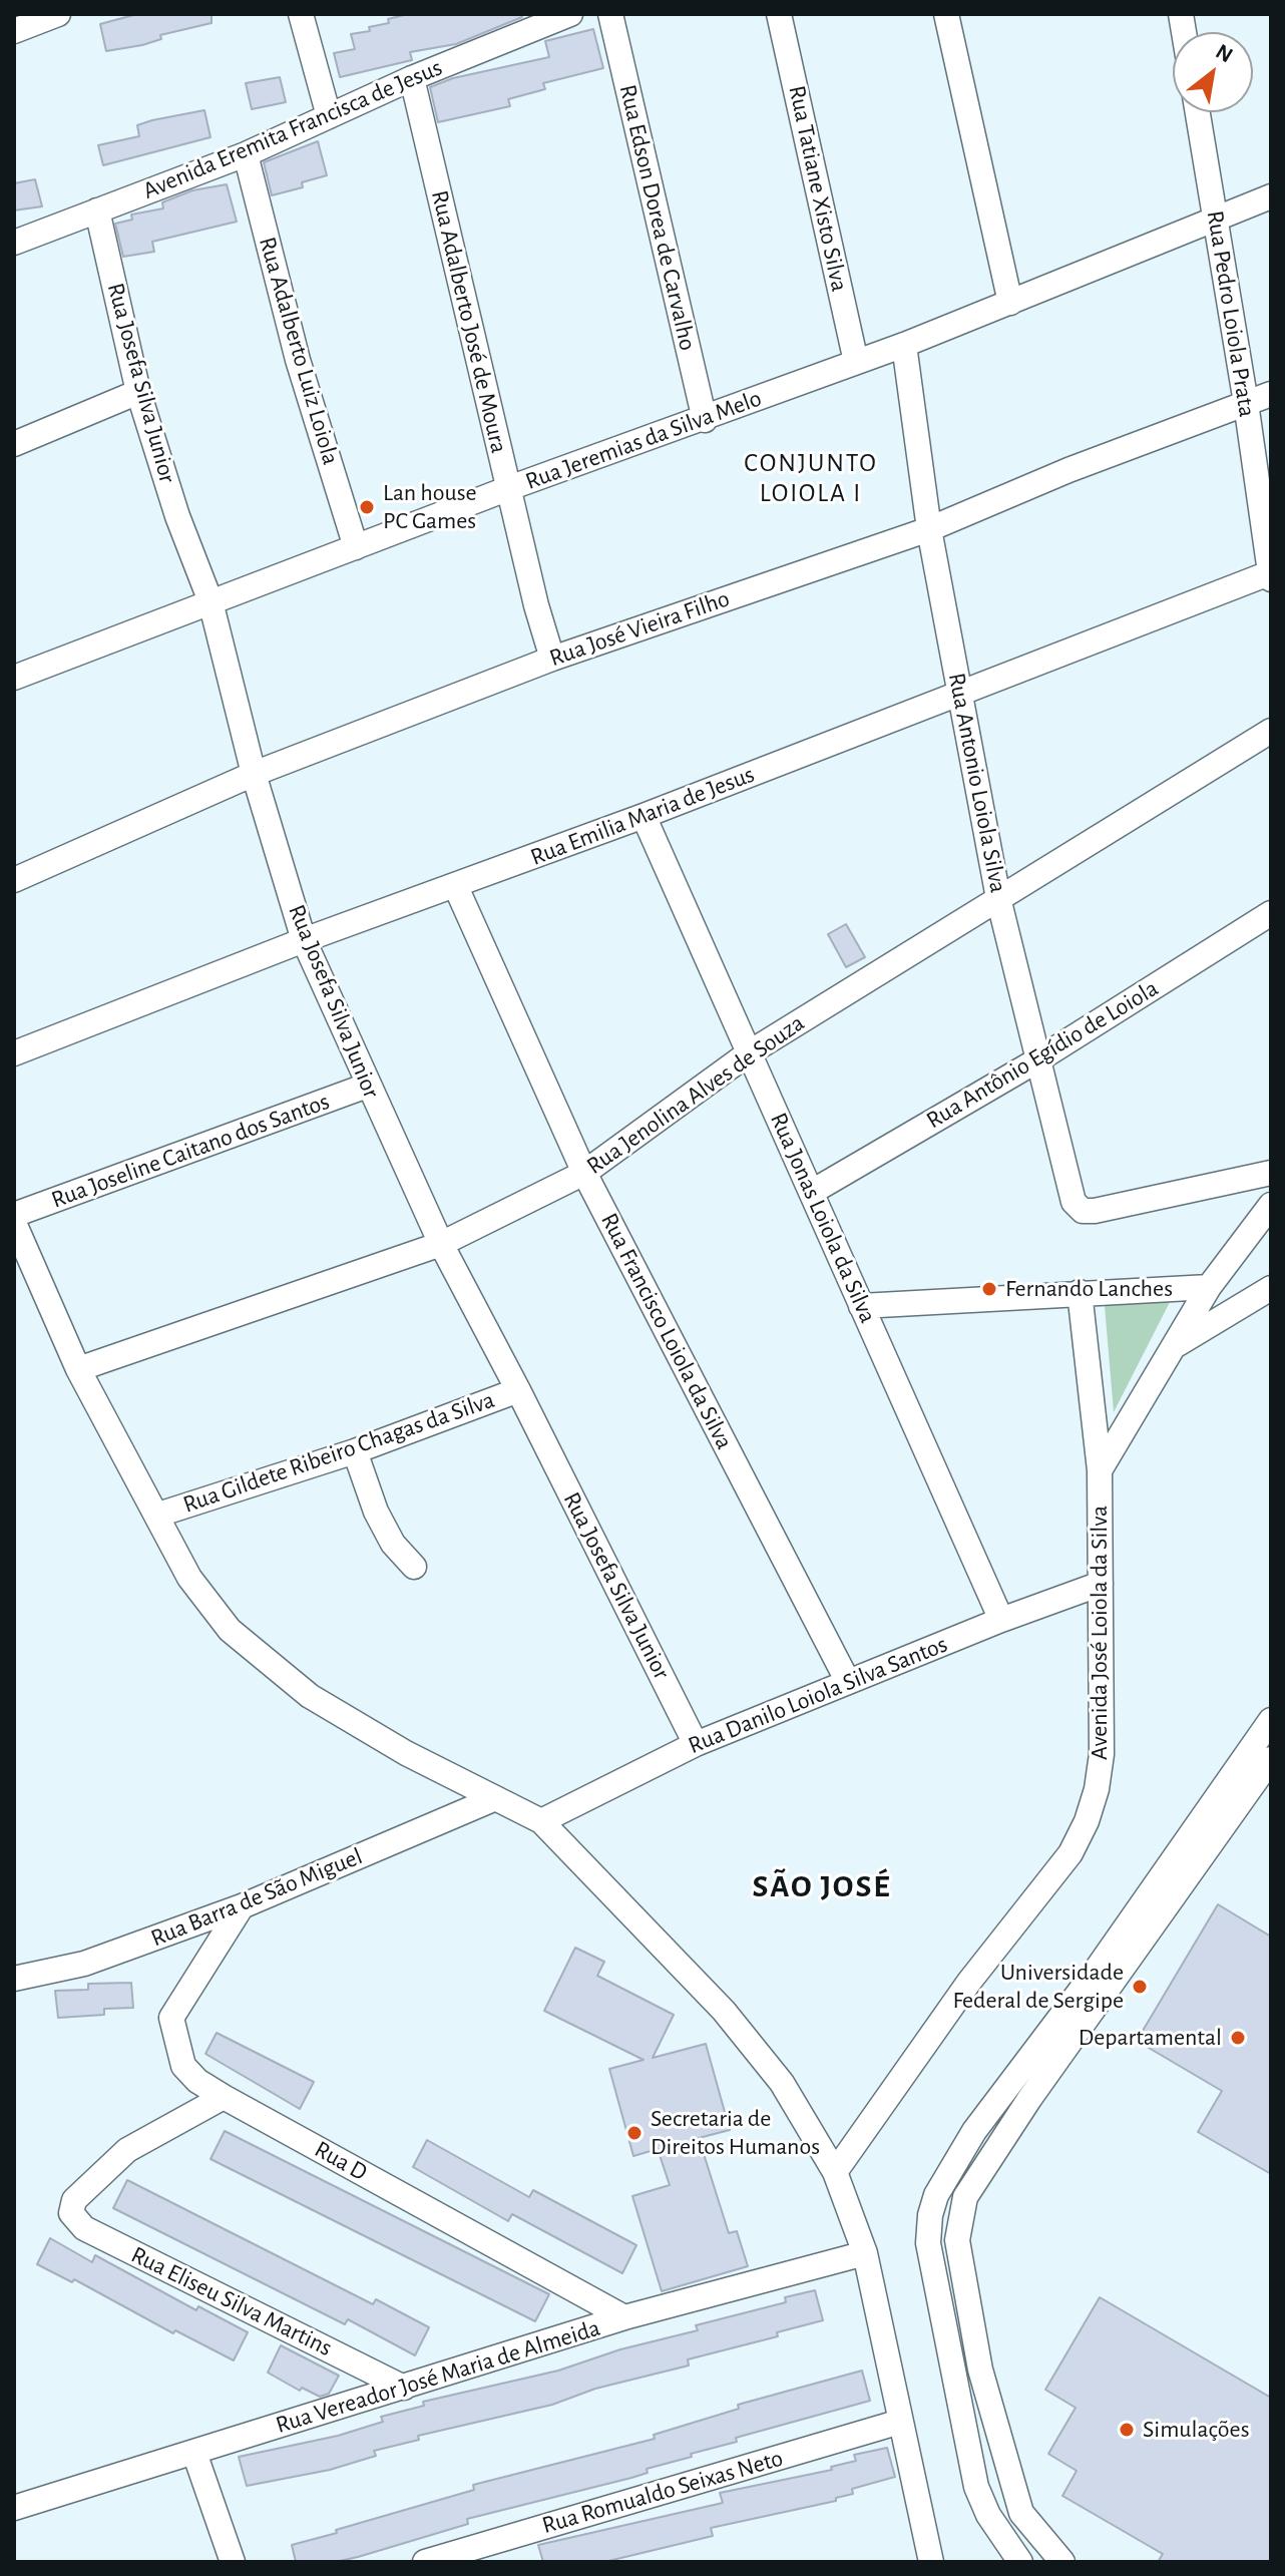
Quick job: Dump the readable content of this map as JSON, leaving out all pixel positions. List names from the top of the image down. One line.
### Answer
{"streets":{"street":["Avenida Eremita Francisca de Jesus","Rua Tatiane Xisto Silva","Rua Edson Dorea de Carvalho","Rua Pedro Loiola Prata","Rua Adalberto José de Moura","Rua Adalberto Luiz Loiola","Rua Josefa Silva Junior","Rua Jeremias da Silva Melo","Rua José Vieira Filho","Rua Antonio Loiola Silva","Rua Emilia Maria de Jesus","Rua Antônio Egídio de Loiola","Rua Jenolina Alves de Souza","Rua Joseline Caitano dos Santos","Rua Jonas Loiola da Silva","Rua Francisco Loiola da Silva","Rua Gildete Ribeiro Chagas da Silva","Avenida José Loiola da Silva","Rua Danilo Loiola Silva Santos","Rua Barra de São Miguel","Rua D","Rua Eliseu Silva Martins","Rua Vereador José Maria de Almeida","Rua Romualdo Seixas Neto"]},"crossings":[["Avenida Eremita Francisca de Jesus","Rua Adalberto José de Moura"],["Avenida Eremita Francisca de Jesus","Rua Adalberto Luiz Loiola"],["Avenida Eremita Francisca de Jesus","Rua Josefa Silva Junior"],["Rua Tatiane Xisto Silva","Rua Jeremias da Silva Melo"],["Rua Edson Dorea de Carvalho","Rua Jeremias da Silva Melo"],["Rua Pedro Loiola Prata","Rua Jeremias da Silva Melo"],["Rua Pedro Loiola Prata","Rua José Vieira Filho"],["Rua Pedro Loiola Prata","Rua Emilia Maria de Jesus"],["Rua Adalberto José de Moura","Rua Jeremias da Silva Melo"],["Rua Adalberto José de Moura","Rua José Vieira Filho"],["Rua Adalberto Luiz Loiola","Rua Jeremias da Silva Melo"],["Rua Josefa Silva Junior","Rua Jeremias da Silva Melo"],["Rua Josefa Silva Junior","Rua José Vieira Filho"],["Rua Josefa Silva Junior","Rua Emilia Maria de Jesus"],["Rua Josefa Silva Junior","Rua Jenolina Alves de Souza"],["Rua Josefa Silva Junior","Rua Joseline Caitano dos Santos"],["Rua Josefa Silva Junior","Rua Gildete Ribeiro Chagas da Silva"],["Rua Josefa Silva Junior","Rua Danilo Loiola Silva Santos"],["Rua Jeremias da Silva Melo","Rua Antonio Loiola Silva"],["Rua José Vieira Filho","Rua Antonio Loiola Silva"],["Rua Antonio Loiola Silva","Rua Emilia Maria de Jesus"],["Rua Antonio Loiola Silva","Rua Antônio Egídio de Loiola"],["Rua Antonio Loiola Silva","Rua Jenolina Alves de Souza"],["Rua Emilia Maria de Jesus","Rua Jonas Loiola da Silva"],["Rua Emilia Maria de Jesus","Rua Francisco Loiola da Silva"],["Rua Antônio Egídio de Loiola","Rua Jonas Loiola da Silva"],["Rua Jenolina Alves de Souza","Rua Jonas Loiola da Silva"],["Rua Jenolina Alves de Souza","Rua Francisco Loiola da Silva"],["Rua Jonas Loiola da Silva","Rua Danilo Loiola Silva Santos"],["Rua Francisco Loiola da Silva","Rua Danilo Loiola Silva Santos"],["Avenida José Loiola da Silva","Rua Danilo Loiola Silva Santos"],["Rua Barra de São Miguel","Rua D"],["Rua D","Rua Eliseu Silva Martins"],["Rua D","Rua Vereador José Maria de Almeida"],["Rua Eliseu Silva Martins","Rua Vereador José Maria de Almeida"]],"districts":["CONJUNTO LOIOLA I","SÃO JOSÉ"],"places":["Lan house PC Games","Fernando Lanches","Universidade Federal de Sergipe","Departamental","Secretaria de Direitos Humanos","Simulações"],"north":"top right"}
